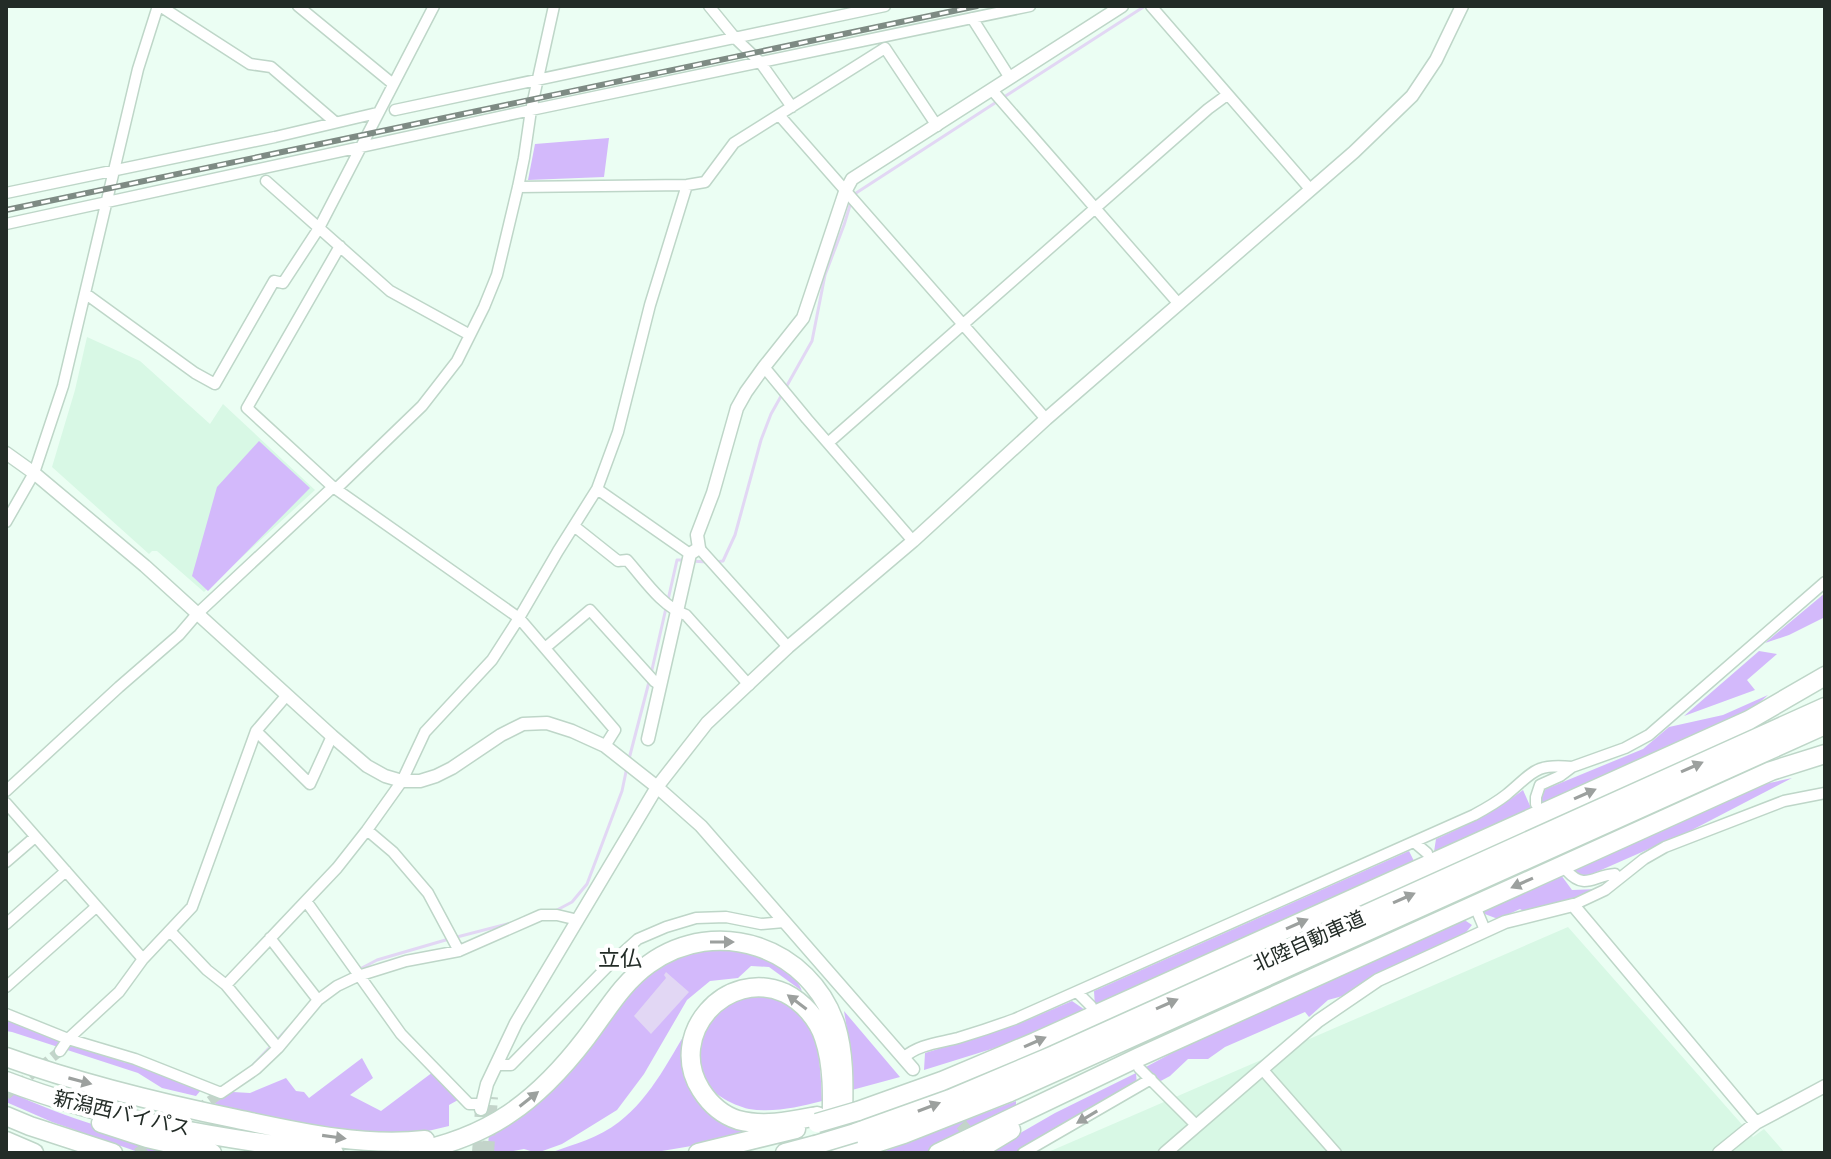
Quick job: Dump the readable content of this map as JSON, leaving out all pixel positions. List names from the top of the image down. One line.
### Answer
{"streets":{"highway":["北陸自動車道","新潟西バイパス"]},"districts":["立仏"]}
